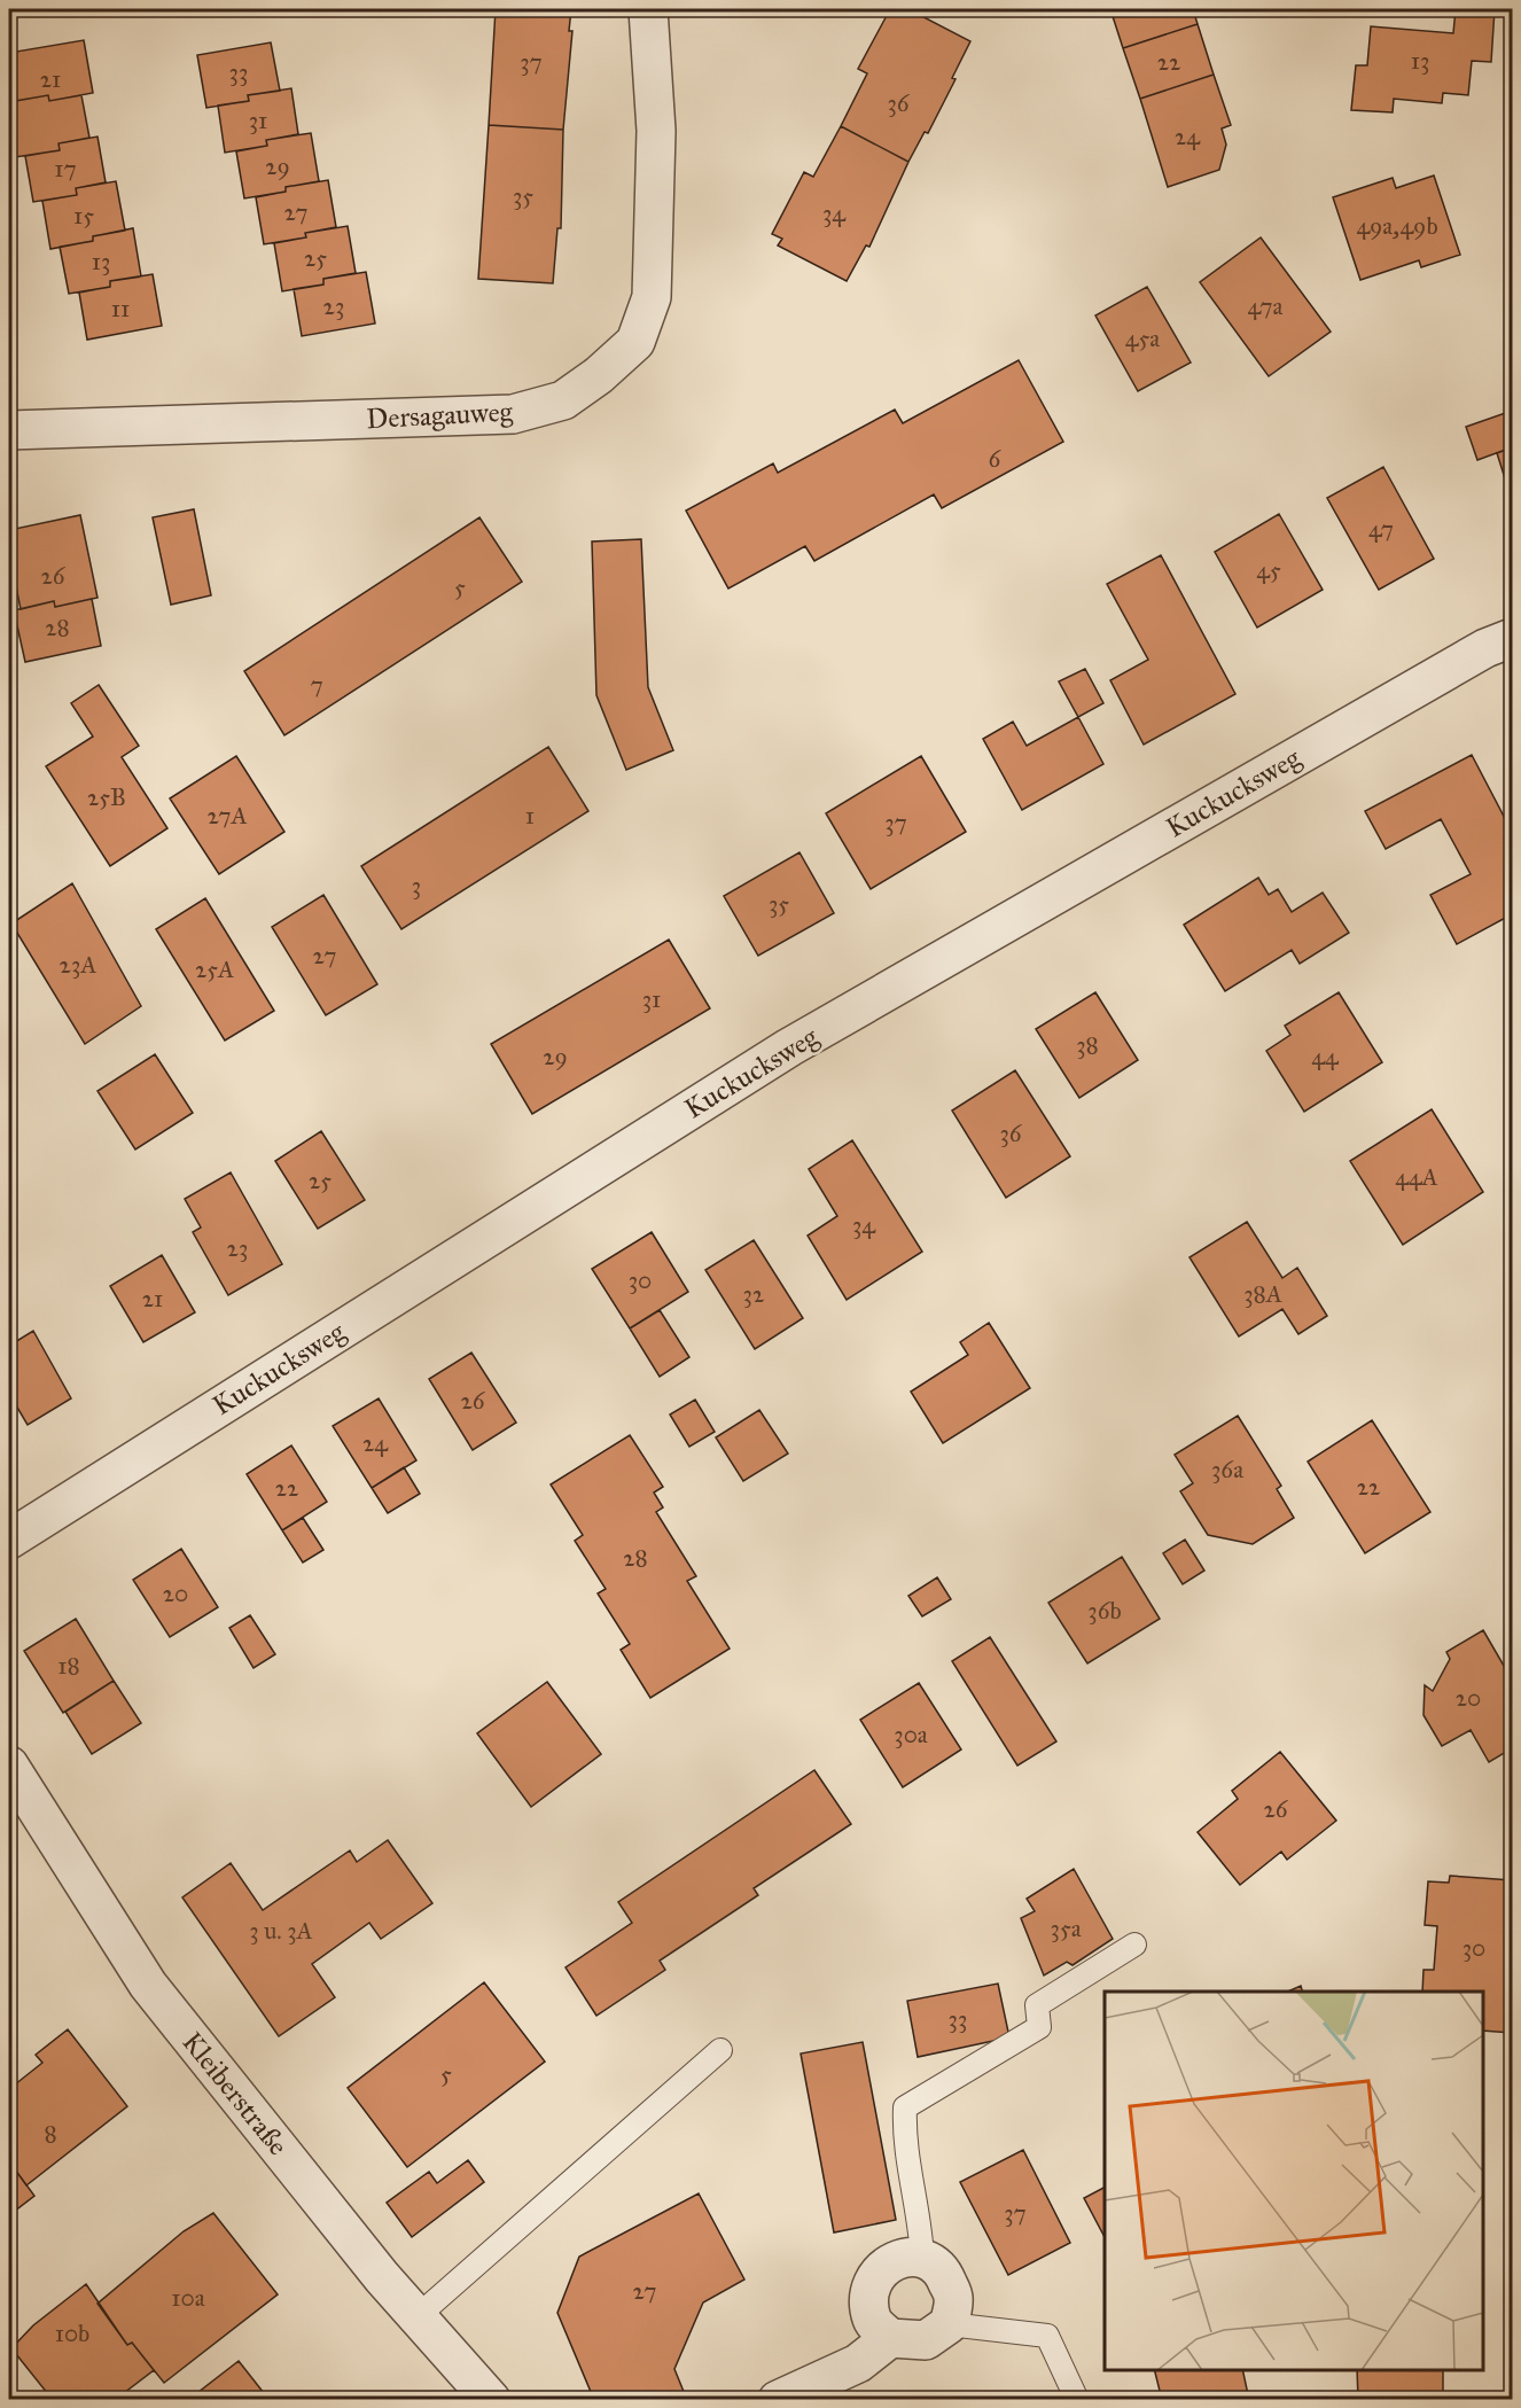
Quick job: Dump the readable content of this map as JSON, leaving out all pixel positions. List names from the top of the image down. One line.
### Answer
{"streets":{"street":["Dersagauweg","Kuckucksweg","Kleiberstraße"]},"house_numbers":["13","37","22","33","21","36","31","24","29","17","35","27","34","15","49a,49b","25","13","23","47a","11","45a","6","47","45","26","5","28","7","25B","27A","1","37","3","35","27","23A","25A","31","38","29","44","36","44A","25","34","23","30","32","38A","21","26","24","36a","22","22","28","20","36b","18","20","30a","26","35a","3 u. 3A","30","33","5","8","37","27","10a","10b"]}
